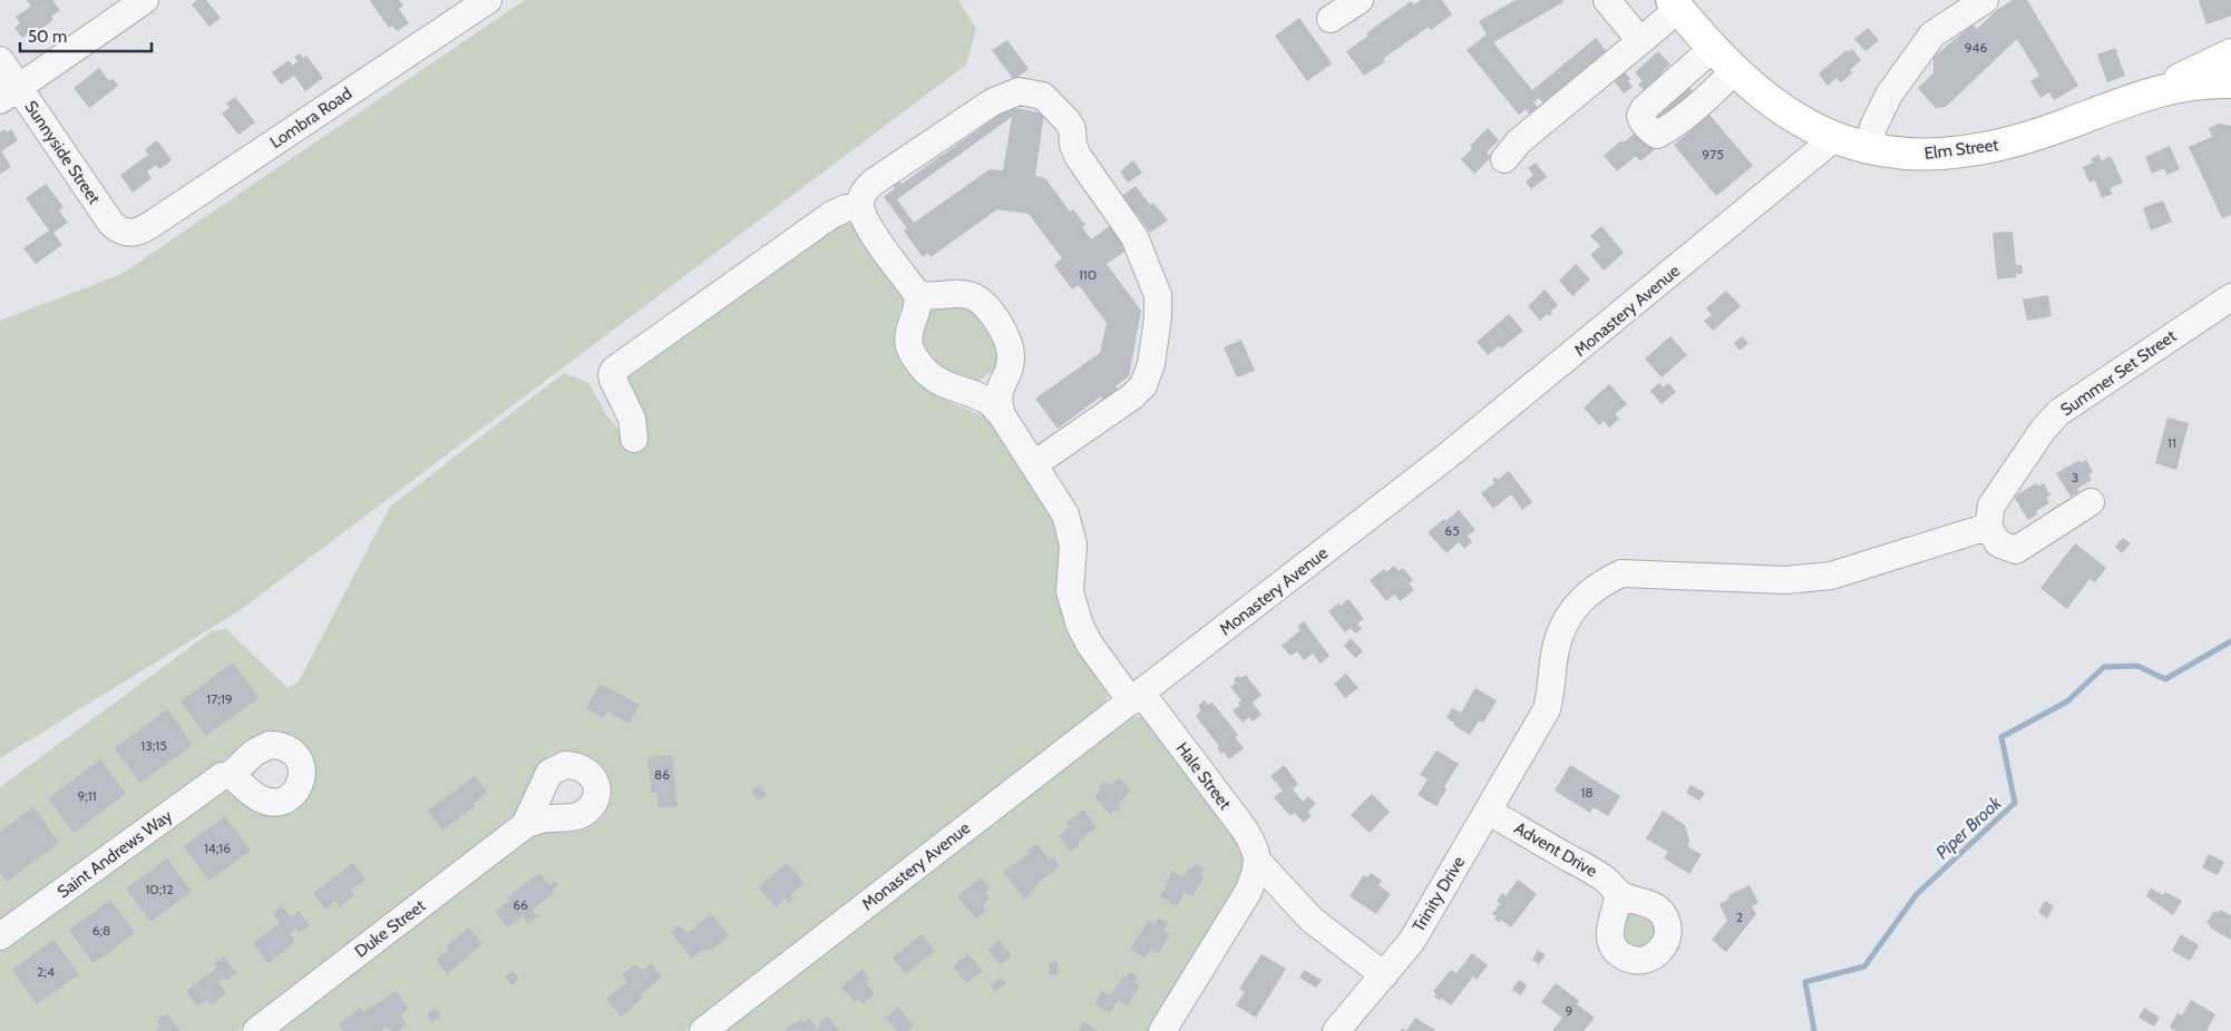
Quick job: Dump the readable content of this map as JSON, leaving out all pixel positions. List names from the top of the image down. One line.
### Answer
{"streets":{"main road":["Elm Street"],"street":["Lombra Road","Sunnyside Street","Monastery Avenue","Summer Set Street","Hale Street","Advent Drive","Saint Andrews Way","Trinity Drive","Duke Street"]},"crossings":[["Lombra Road","Sunnyside Street"],["Elm Street","Monastery Avenue"],["Monastery Avenue","Hale Street"],["Summer Set Street","Trinity Drive"],["Hale Street","Trinity Drive"],["Advent Drive","Trinity Drive"]],"water":["Piper Brook"],"house_numbers":["946","975","110","11","3","65","17;19","13;15","86","18","9;11","14;16","10;12","66","2","6;8","2;4","9"],"scale_bar":"50 m"}
